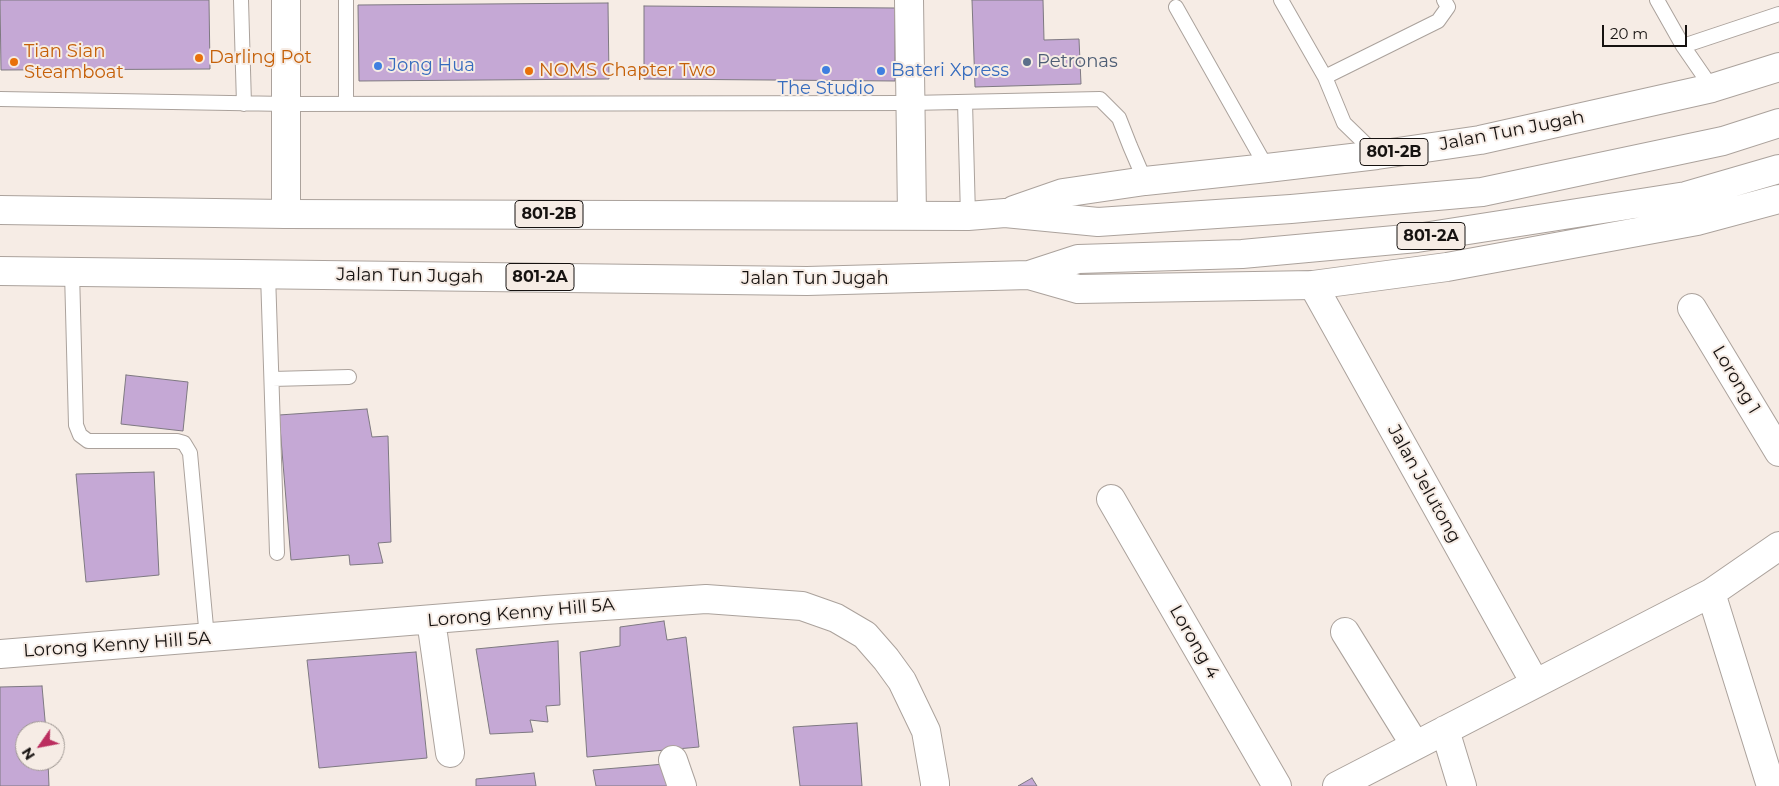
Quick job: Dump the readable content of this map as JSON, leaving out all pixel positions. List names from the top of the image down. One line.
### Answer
{"streets":{"main road":["Jalan Tun Jugah","801-2B","801-2A","Lorong 1","Jalan Jelutong","Lorong Kenny Hill 5A","Lorong 4"]},"crossings":[["Jalan Tun Jugah","Jalan Jelutong"]],"places":["Darling Pot","Tian Sian Steamboat","Petronas","Jong Hua","The Studio","NOMS Chapter Two","Bateri Xpress"],"scale_bar":"20 m","north":"bottom left"}
